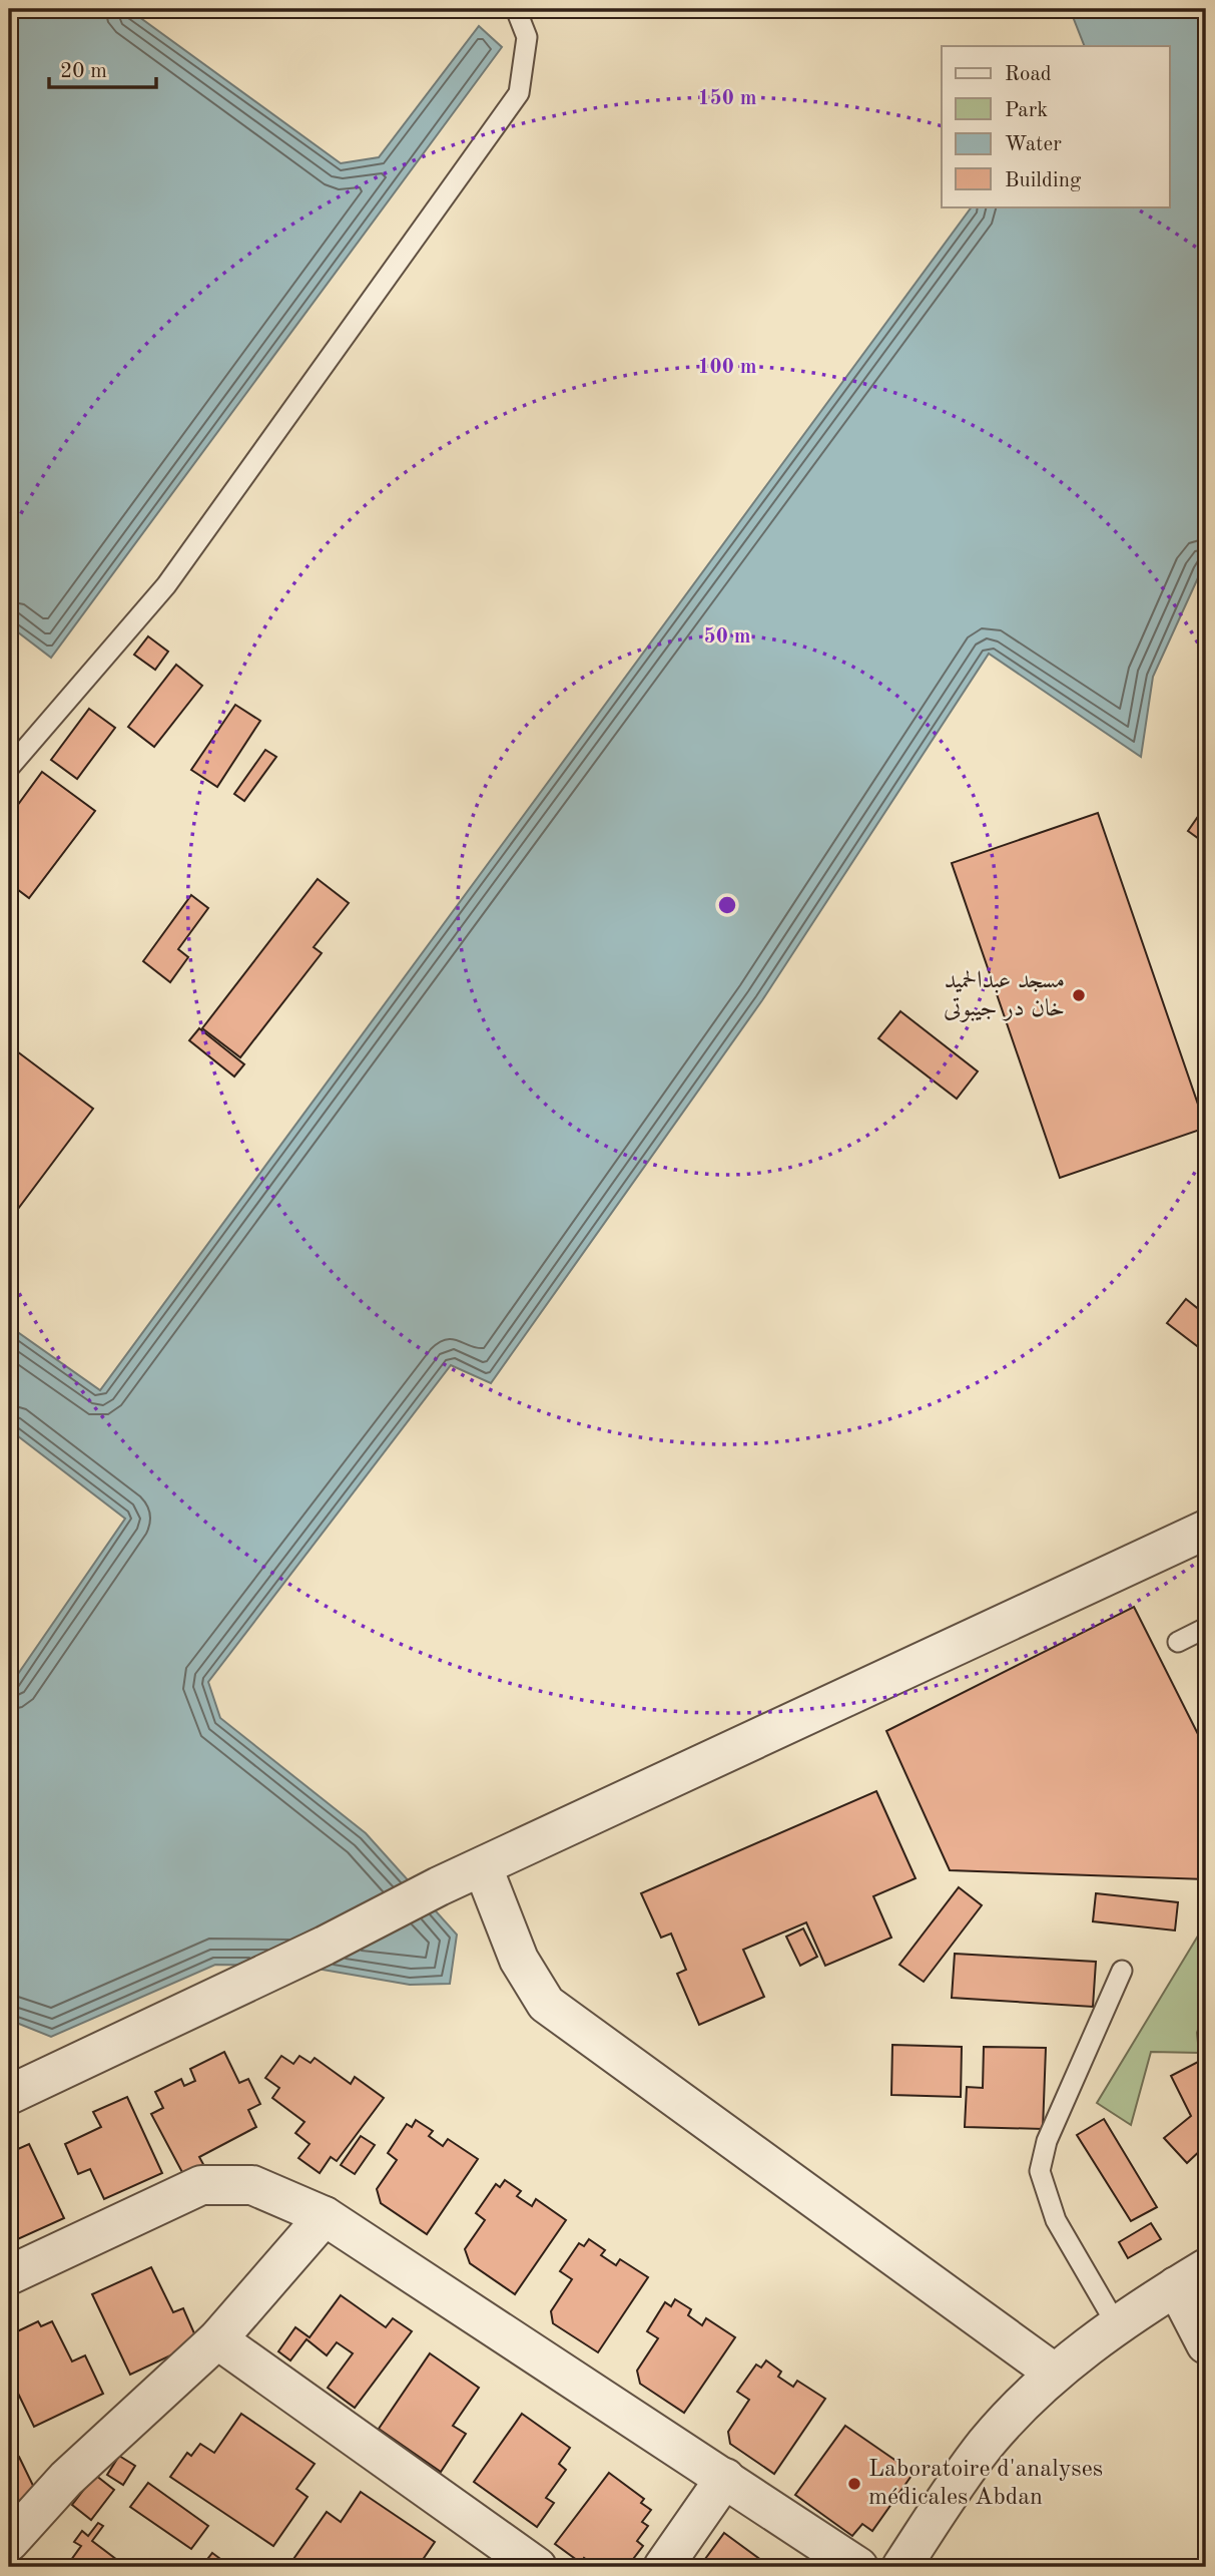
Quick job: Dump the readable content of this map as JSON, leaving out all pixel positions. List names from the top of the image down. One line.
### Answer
{"places":["مسجد عبدالحمید خان در جیبوتی","Laboratoire d'analyses médicales Abdan"],"legend":["Road","Park","Water","Building"],"scale_bar":"20 m","rings":["150 m","100 m","50 m"]}
